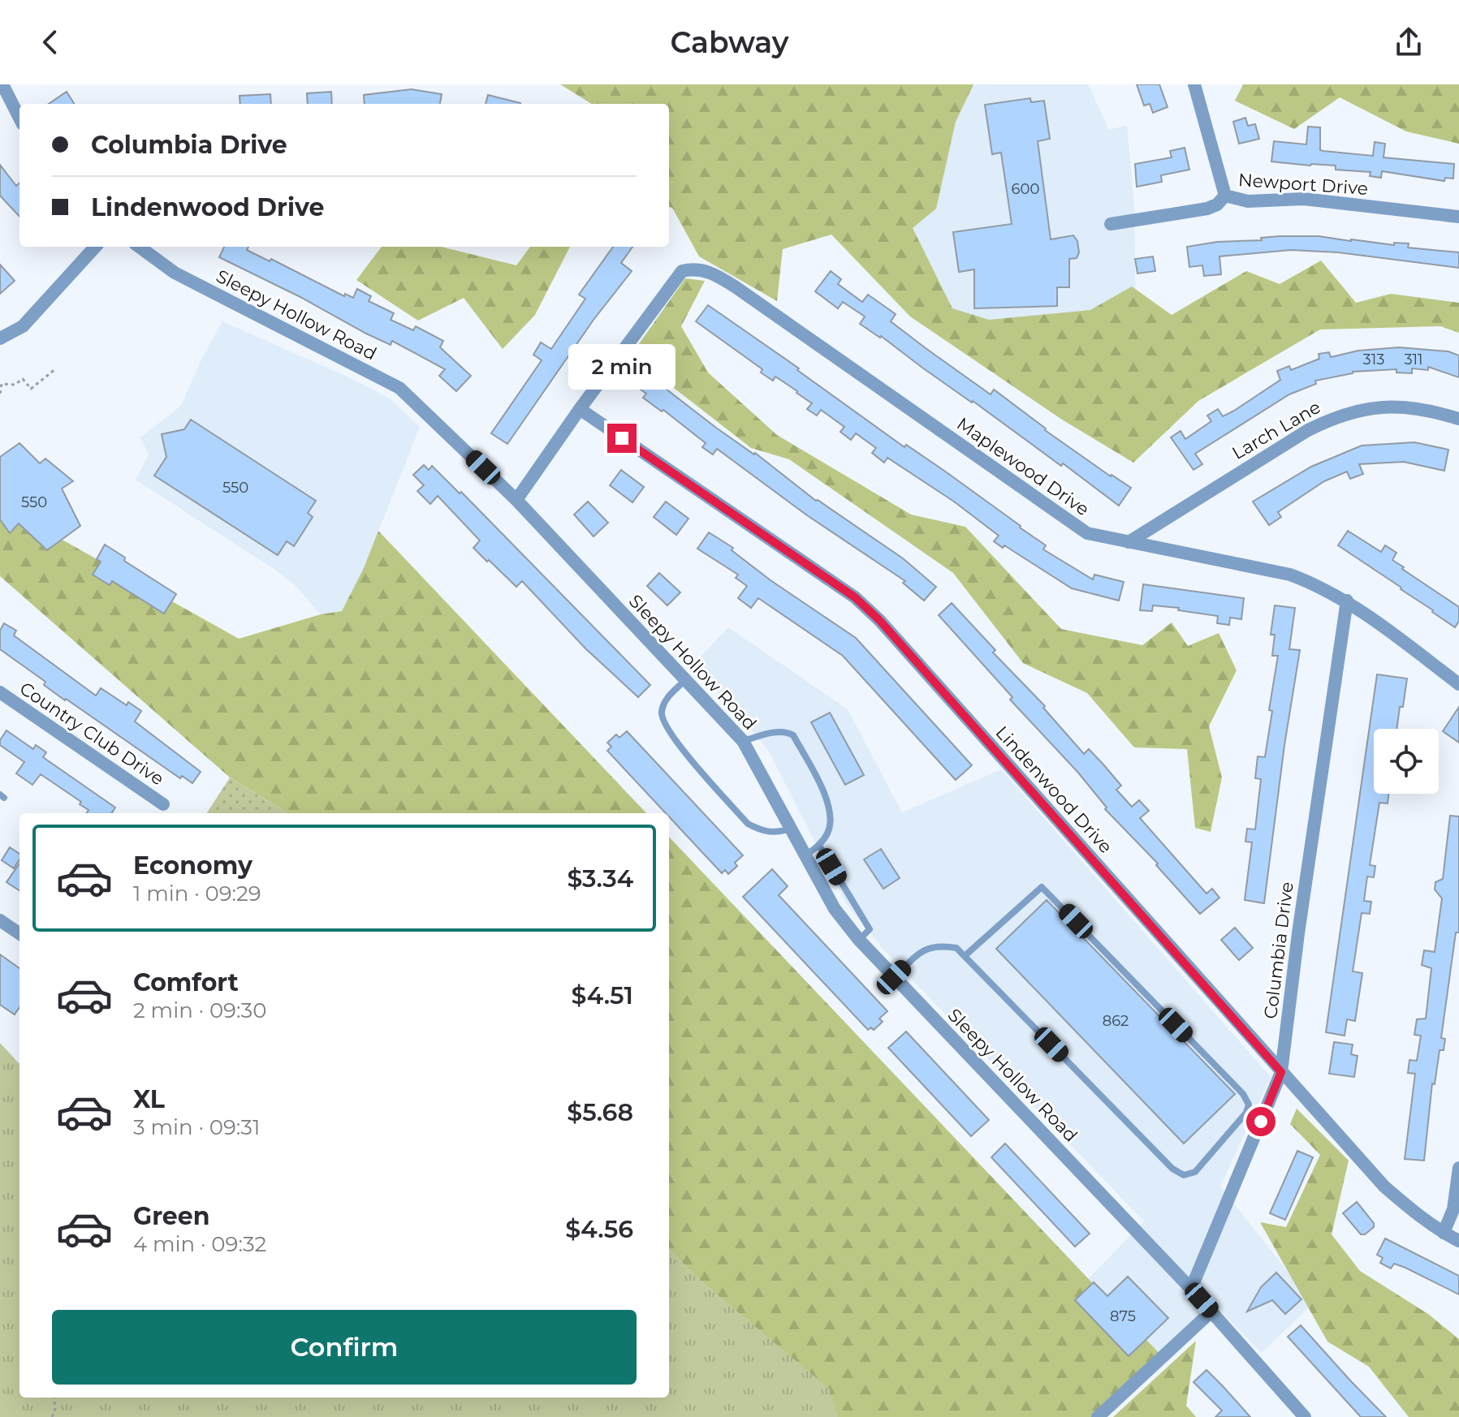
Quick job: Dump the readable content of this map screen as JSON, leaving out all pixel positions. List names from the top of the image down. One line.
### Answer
{"streets":{"street":["Newport Drive","Sleepy Hollow Road","Larch Lane","Maplewood Drive","Country Club Drive","Lindenwood Drive","Columbia Drive"]},"crossings":[["Sleepy Hollow Road","Columbia Drive"],["Larch Lane","Maplewood Drive"],["Maplewood Drive","Lindenwood Drive"],["Maplewood Drive","Columbia Drive"],["Lindenwood Drive","Columbia Drive"]],"house_numbers":["600","313","311","550","550","862","875"],"page":{"header":"Cabway","banner":["Columbia Drive","Lindenwood Drive"],"bubble":"2 min","list":[{"name":"Economy","note":"1 min · 09:29","value":"$3.34"},{"name":"Comfort","note":"2 min · 09:30","value":"$4.51"},{"name":"XL","note":"3 min · 09:31","value":"$5.68"},{"name":"Green","note":"4 min · 09:32","value":"$4.56"}],"buttons":"Confirm"}}
